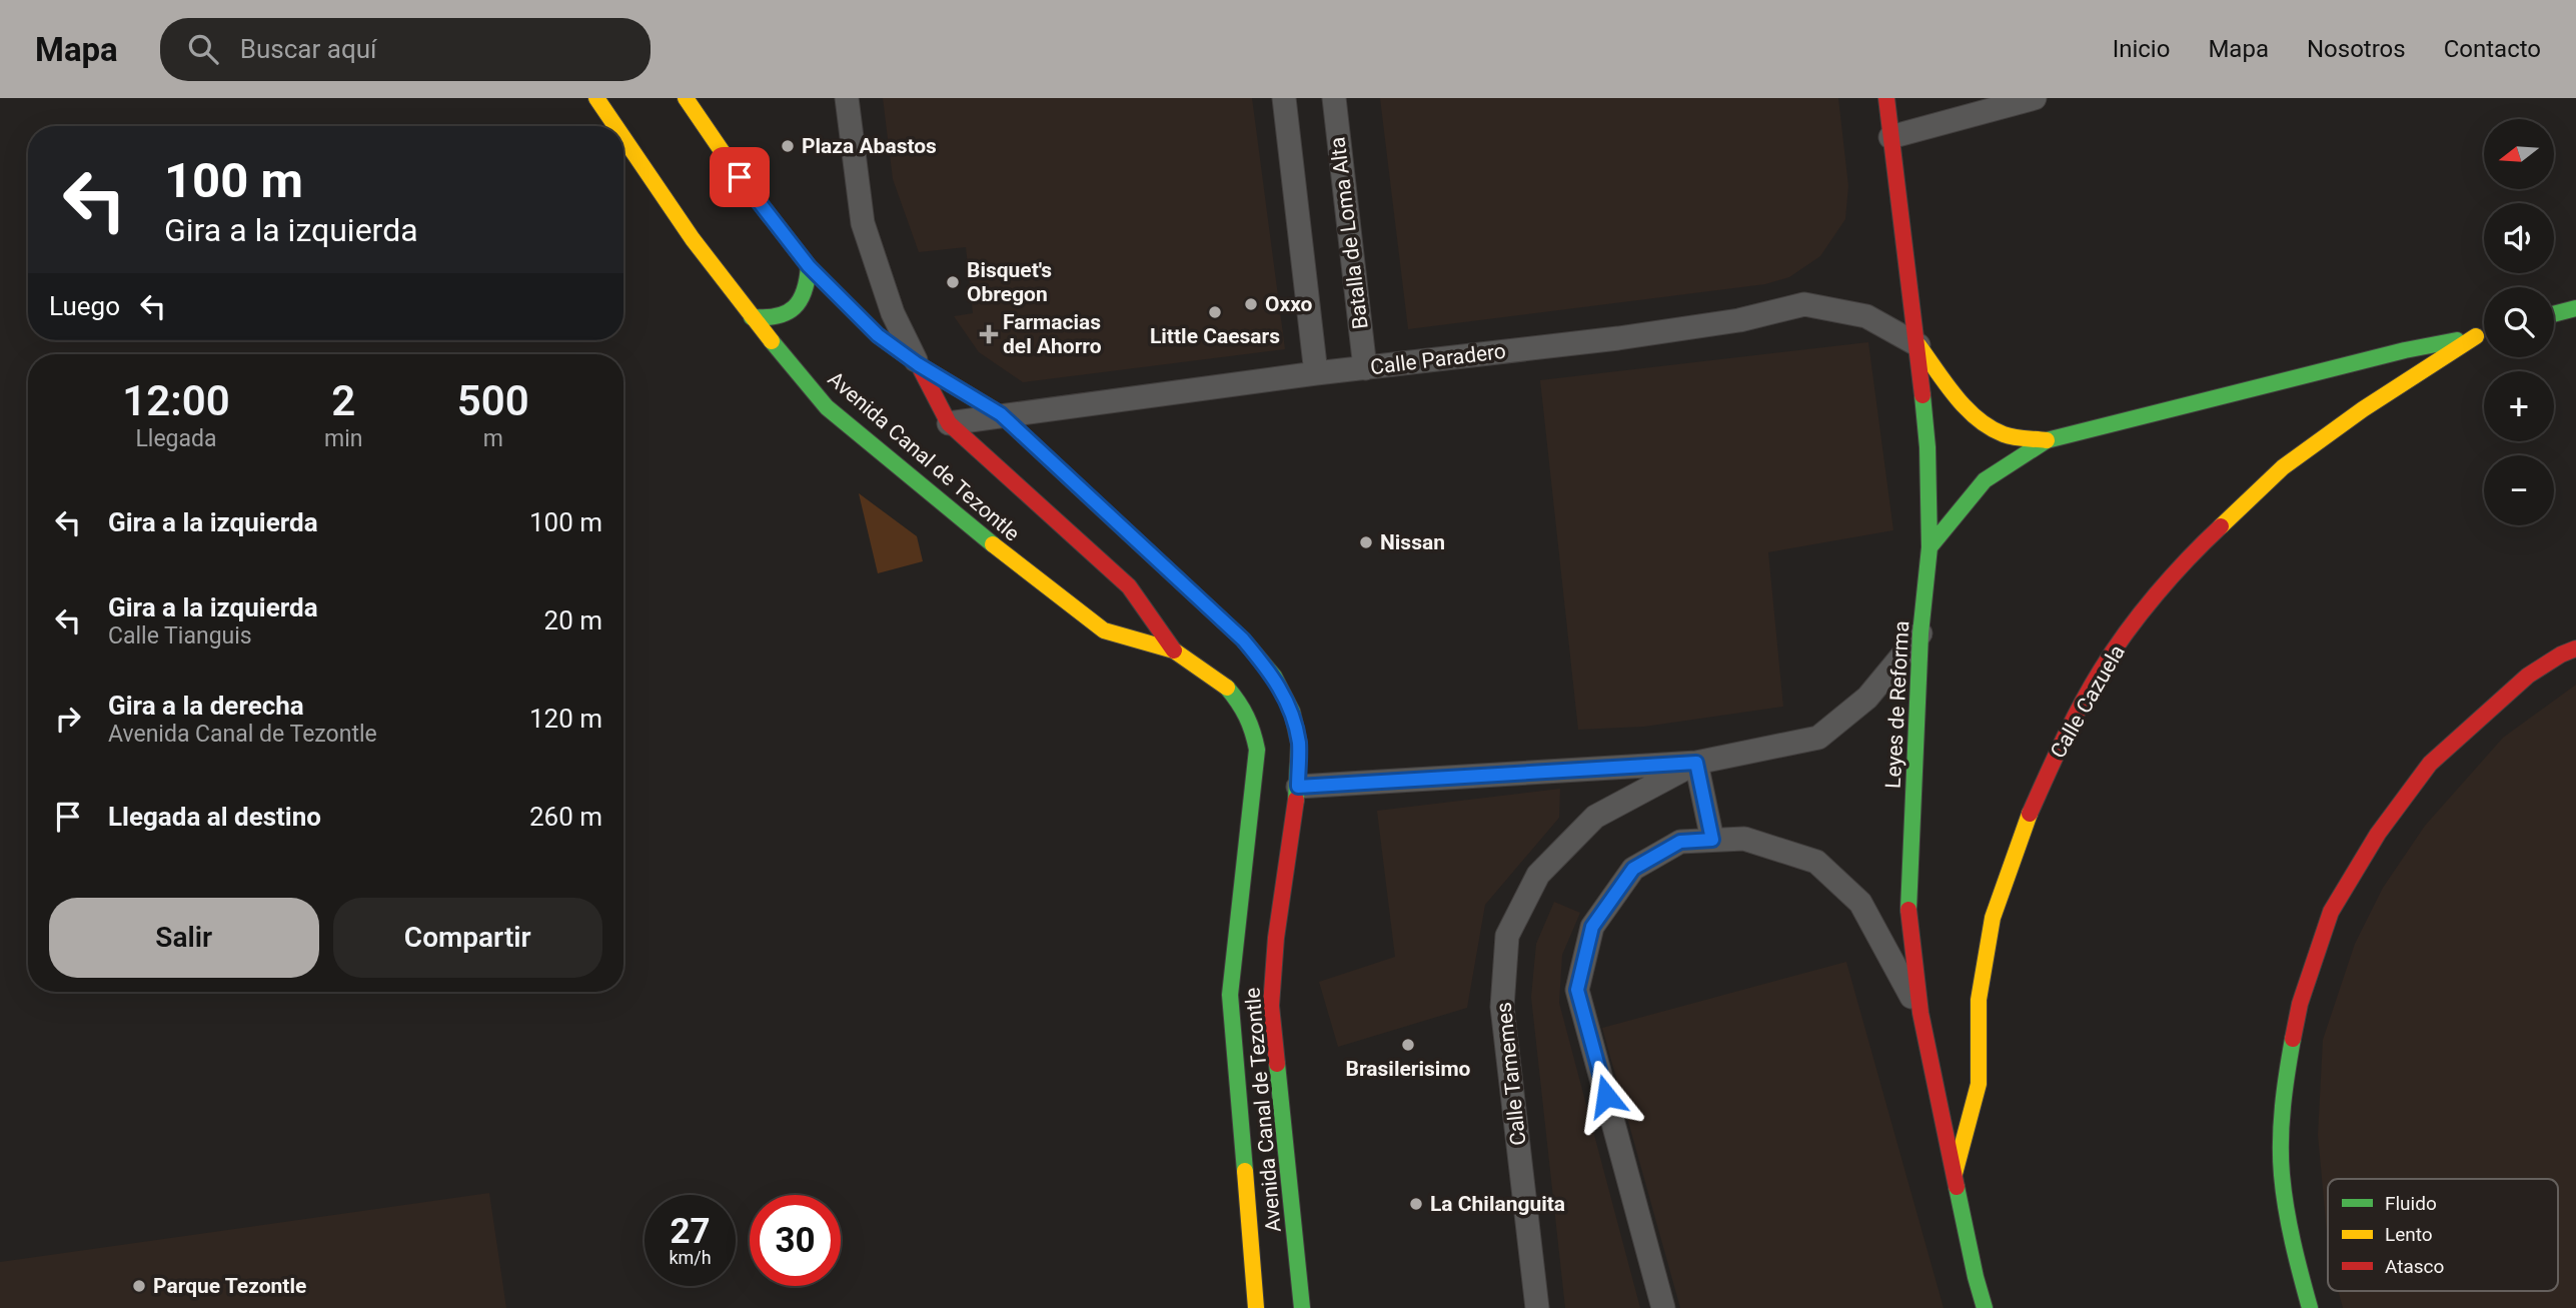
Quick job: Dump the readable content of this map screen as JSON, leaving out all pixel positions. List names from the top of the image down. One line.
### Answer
{"streets":{"main road":["Avenida Canal de Tezontle","Calle Cazuela","Leyes de Reforma"],"street":["Batalla de Loma Alta","Calle Paradero","Calle Tamemes"]},"crossings":[["Batalla de Loma Alta","Calle Paradero"],["Calle Paradero","Avenida Canal de Tezontle"],["Calle Paradero","Calle Cazuela"],["Calle Paradero","Leyes de Reforma"],["Calle Cazuela","Leyes de Reforma"]],"places":{"other":["Plaza Abastos","Bisquet's Obregon","Oxxo","Little Caesars","Nissan","Brasilerisimo","La Chilanguita","Parque Tezontle"],"health":["Farmacias del Ahorro"]},"legend":["Fluido","Lento","Atasco"],"north":"left","page":{"header":"Mapa","search":"Buscar aquí","nav":["Inicio","Mapa","Nosotros","Contacto"],"map_buttons":["+","−"],"turn":["100 m","Gira a la izquierda"],"then":"Luego","eta":["12:00","Llegada","2","min","500","m"],"list":[{"name":"Gira a la izquierda","value":"100 m"},{"name":"Gira a la izquierda","note":"Calle Tianguis","value":"20 m"},{"name":"Gira a la derecha","note":"Avenida Canal de Tezontle","value":"120 m"},{"name":"Llegada al destino","value":"260 m"}],"buttons":["Salir","Compartir"],"speed":"27 km/h","limit":"30"}}
